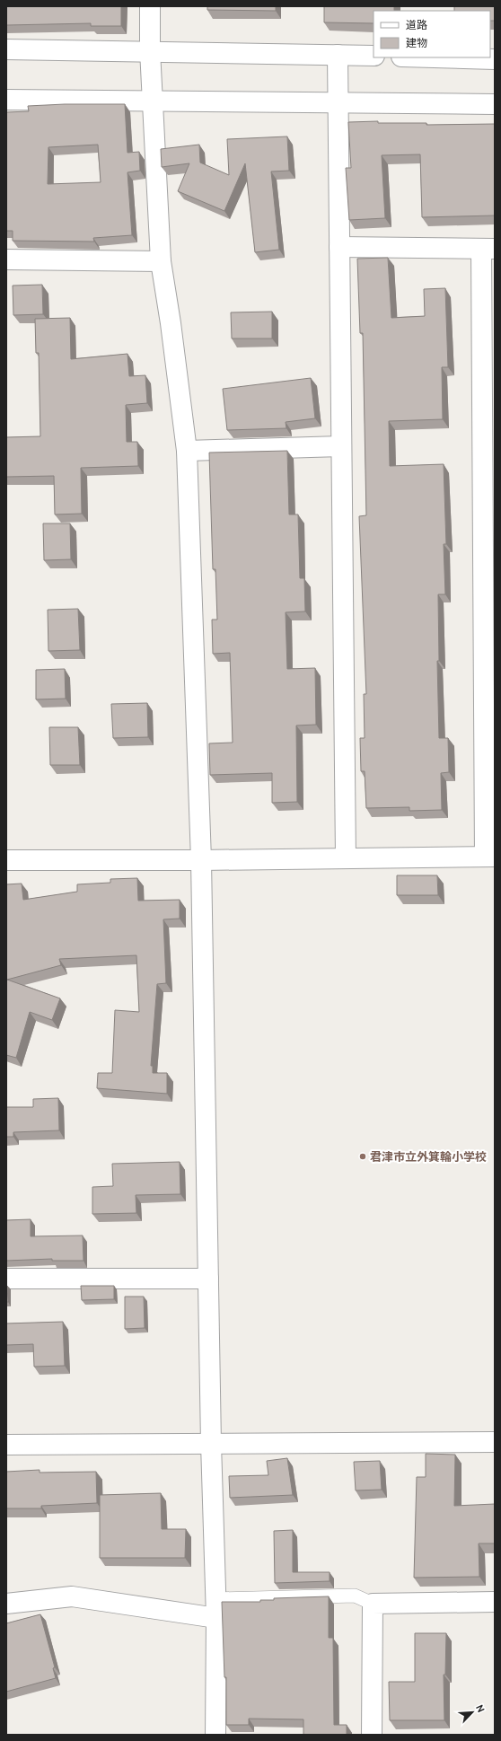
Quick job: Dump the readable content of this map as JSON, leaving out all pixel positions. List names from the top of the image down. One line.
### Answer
{"places":["君津市立外箕輪小学校"],"legend":["道路","建物"],"north":"top right"}
